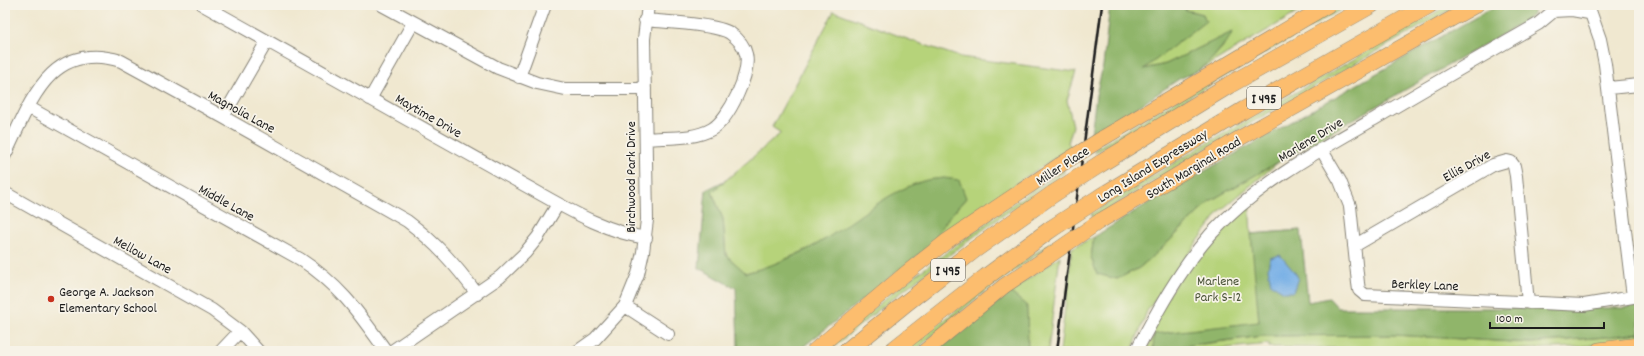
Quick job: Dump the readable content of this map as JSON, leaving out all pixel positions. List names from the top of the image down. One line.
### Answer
{"streets":{"highway":["I 495","Long Island Expressway"],"main road":["Miller Place","South Marginal Road"],"street":["Magnolia Lane","Maytime Drive","Marlene Drive","Ellis Drive","Birchwood Park Drive","Middle Lane","Mellow Lane","Berkley Lane"]},"crossings":[["Magnolia Lane","Middle Lane"],["Maytime Drive","Birchwood Park Drive"],["Marlene Drive","Berkley Lane"],["Ellis Drive","Berkley Lane"]],"parks":["Marlene Park S-12"],"places":["George A. Jackson Elementary School"],"scale_bar":"100 m"}
